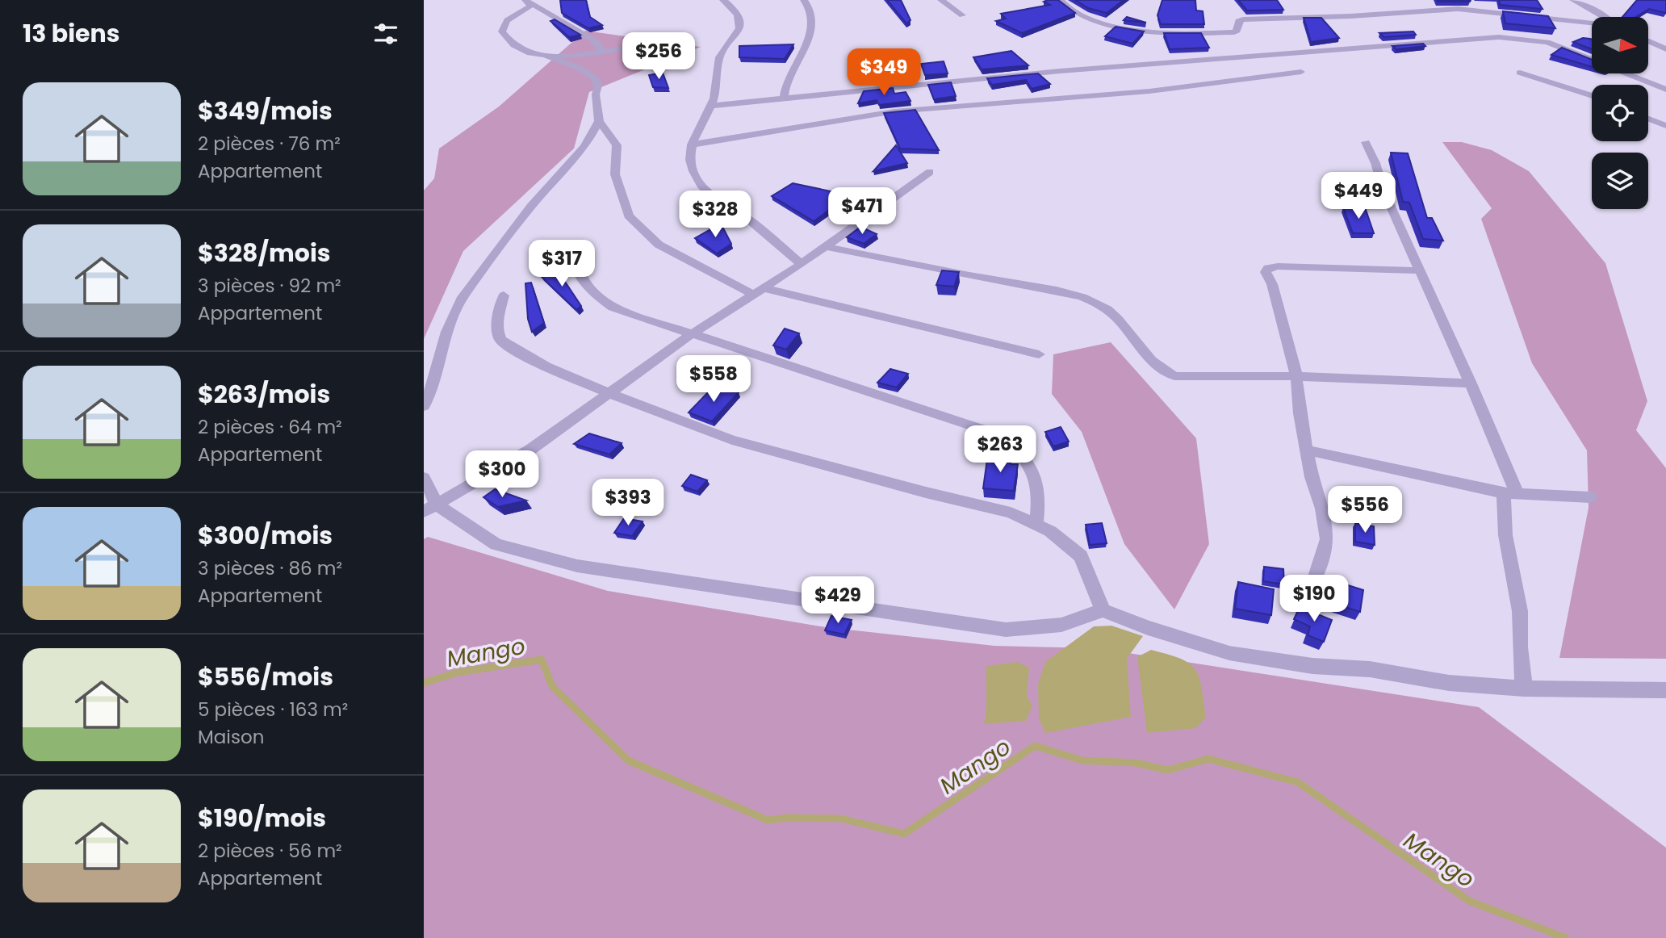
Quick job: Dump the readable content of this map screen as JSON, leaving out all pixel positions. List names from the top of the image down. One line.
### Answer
{"water":["Mango"],"north":"right","page":{"heading":"13 biens","price":["$256","$349","$449","$471","$328","$317","$558","$263","$300","$393","$556","$190","$429"],"list":[{"name":"$349/mois","note":"2 pièces · 76 m² · Appartement"},{"name":"$328/mois","note":"3 pièces · 92 m² · Appartement"},{"name":"$263/mois","note":"2 pièces · 64 m² · Appartement"},{"name":"$300/mois","note":"3 pièces · 86 m² · Appartement"},{"name":"$556/mois","note":"5 pièces · 163 m² · Maison"},{"name":"$190/mois","note":"2 pièces · 56 m² · Appartement"}]}}
